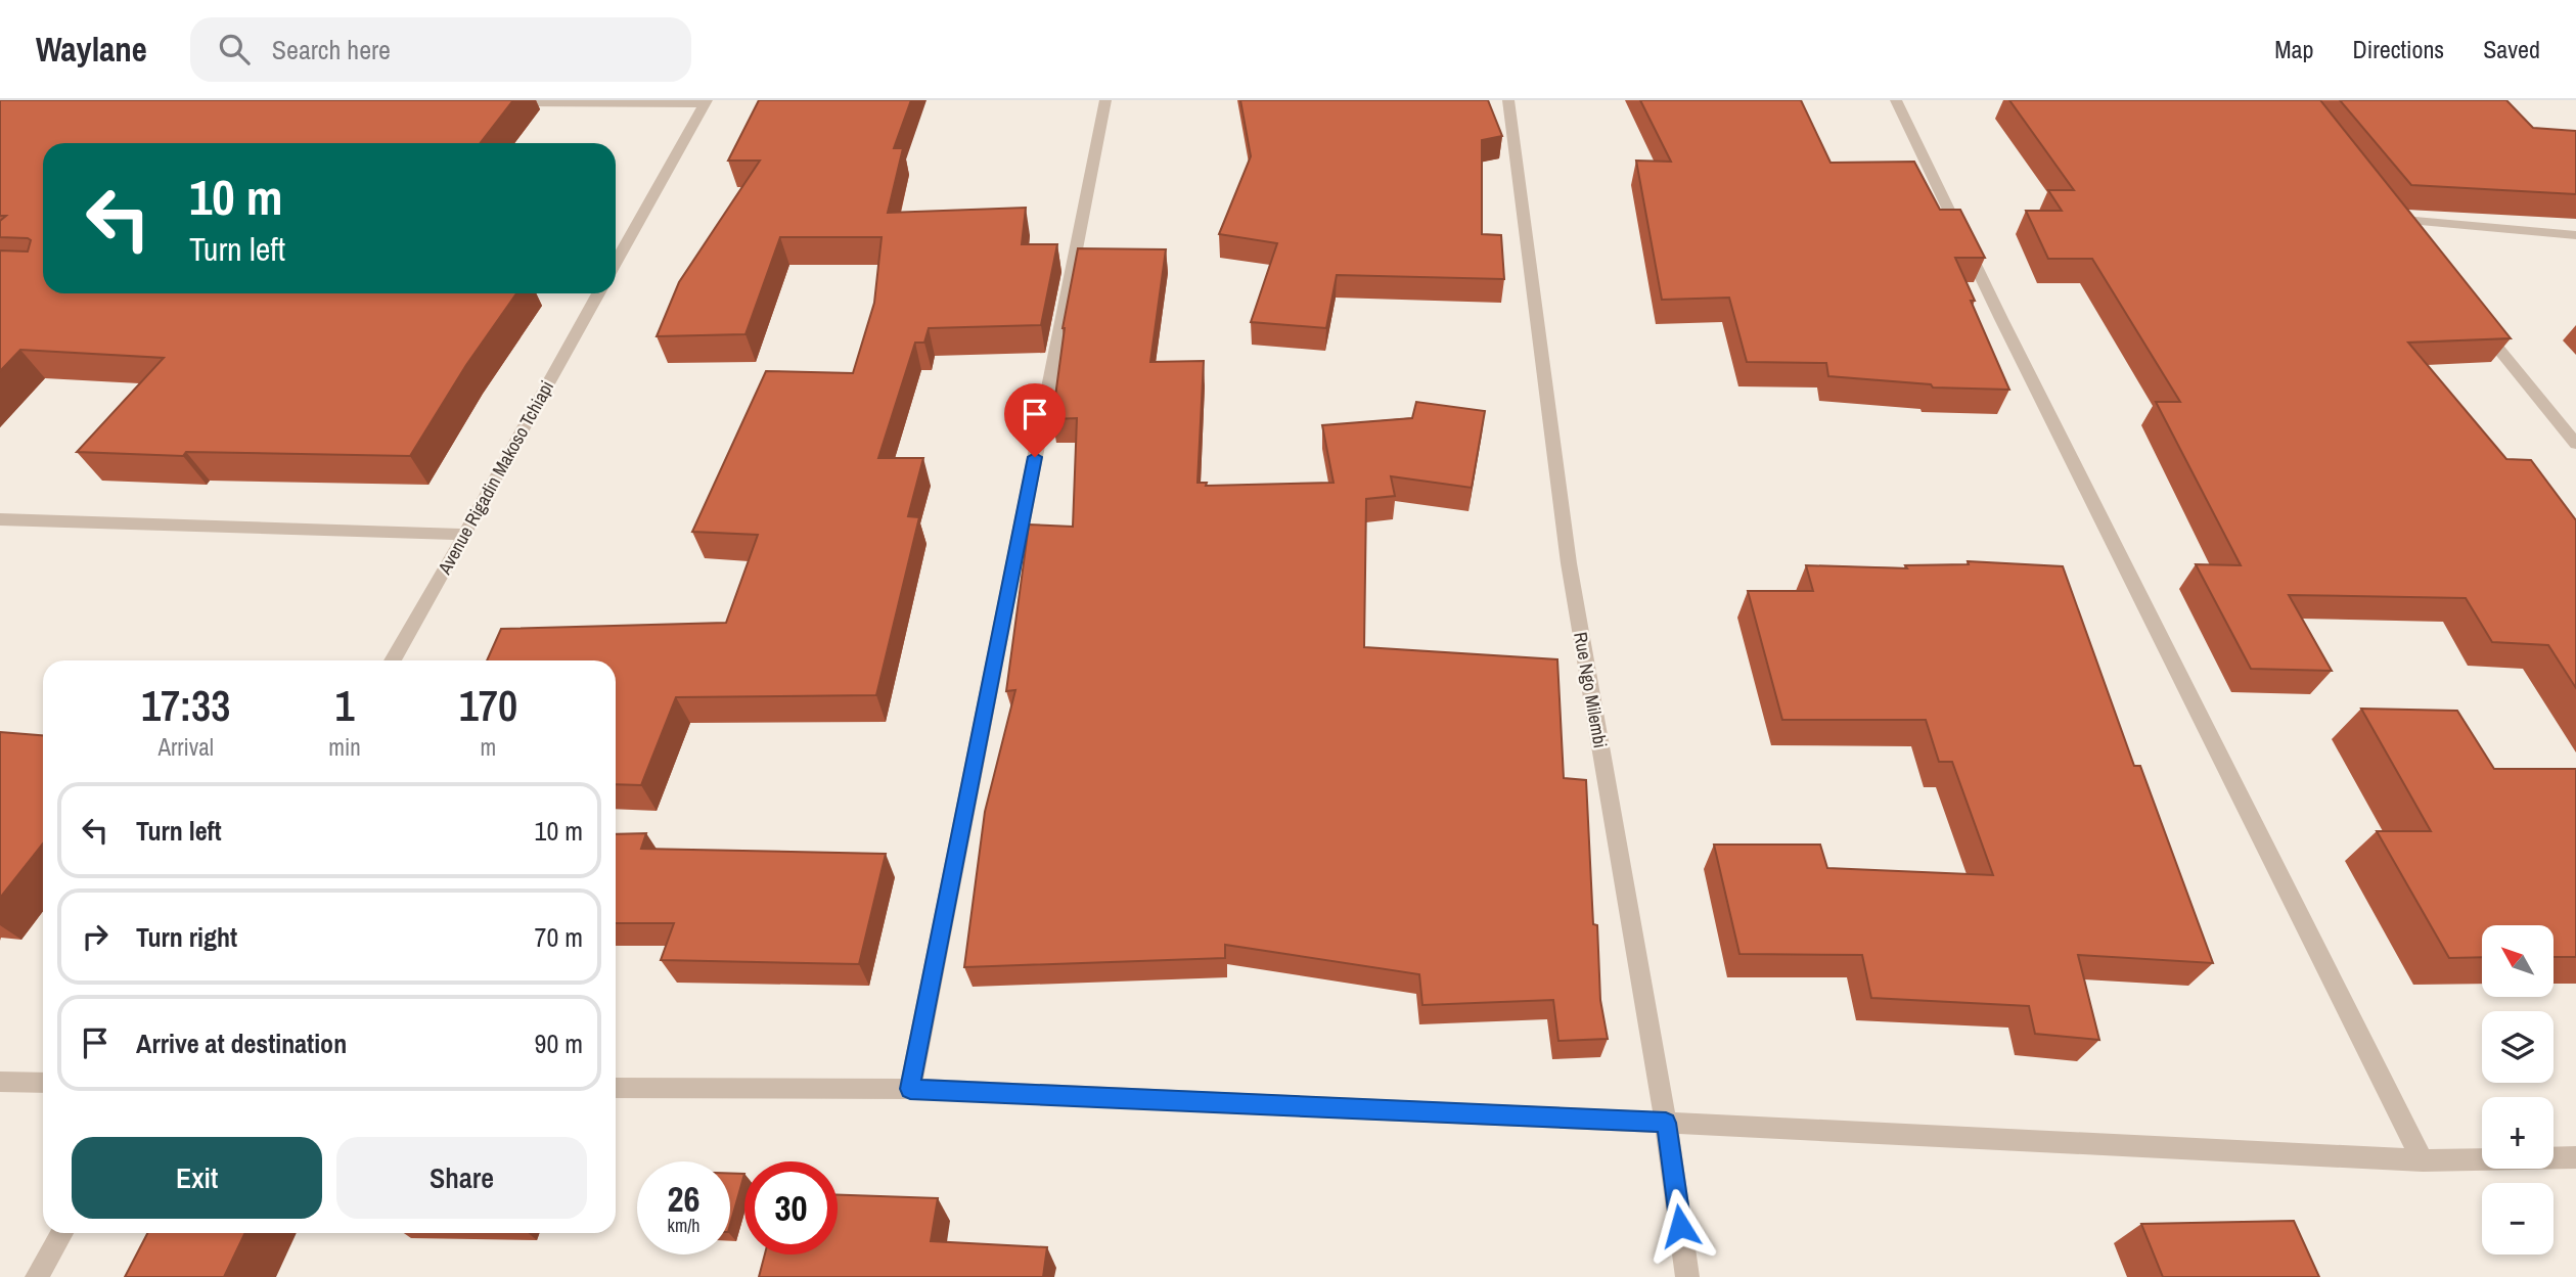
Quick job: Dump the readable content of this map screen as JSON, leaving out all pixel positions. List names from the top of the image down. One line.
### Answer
{"streets":{"street":["Avenue Rigadin Makoso Tchiapi","Rue Ngo Milembi"]},"north":"top left","page":{"header":"Waylane","search":"Search here","nav":["Map","Directions","Saved"],"turn":["10 m","Turn left"],"eta":["17:33","Arrival","1","min","170","m"],"list":[{"name":"Turn left","value":"10 m"},{"name":"Turn right","value":"70 m"},{"name":"Arrive at destination","value":"90 m"}],"map_buttons":["+","−"],"buttons":["Exit","Share"],"speed":"26 km/h","limit":"30"}}
